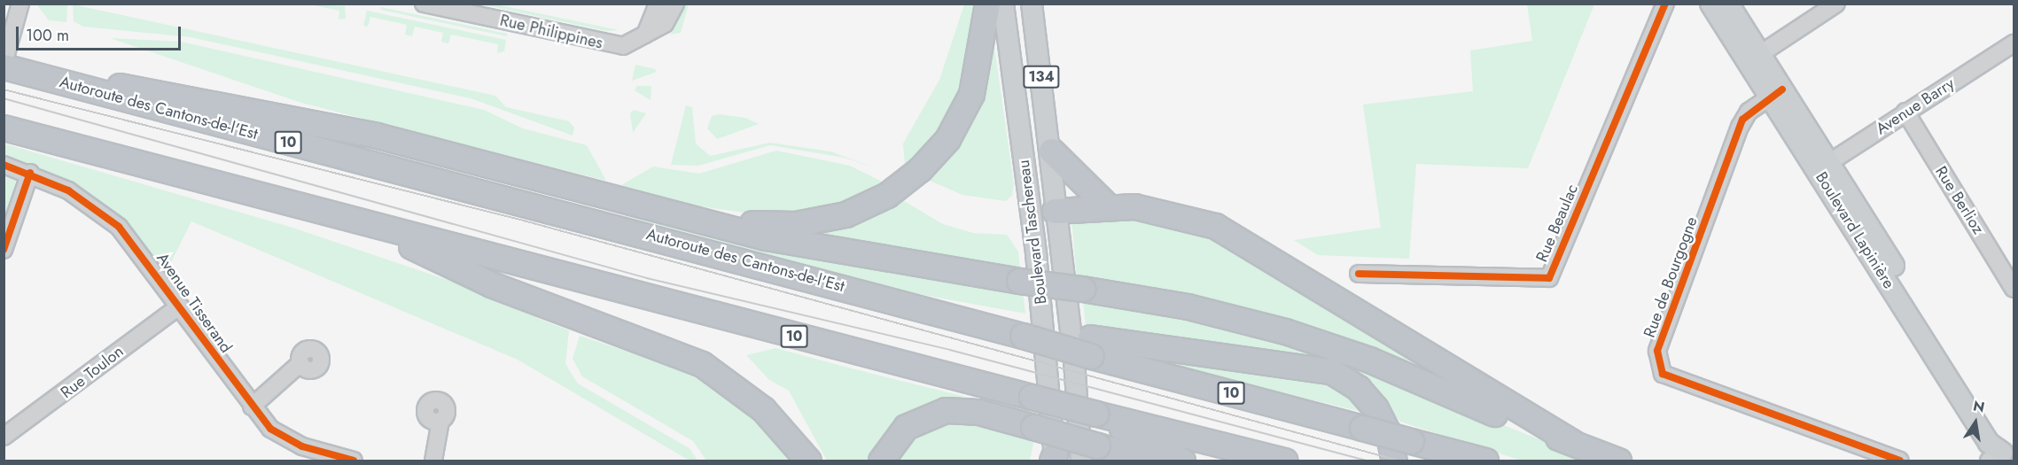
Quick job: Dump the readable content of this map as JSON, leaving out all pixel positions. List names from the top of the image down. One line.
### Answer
{"streets":{"highway":["Autoroute des Cantons-de-l'Est","10"],"main road":["134","Boulevard Lapinière","Boulevard Taschereau"],"street":["Rue Philippines","Avenue Barry","Rue Berlioz","Rue Beaulac","Rue de Bourgogne","Avenue Tisserand","Rue Toulon"]},"crossings":[["Avenue Barry","Rue Berlioz"],["Avenue Barry","Boulevard Lapinière"],["Boulevard Lapinière","Rue de Bourgogne"],["Avenue Tisserand","Rue Toulon"]],"scale_bar":"100 m","north":"top"}
